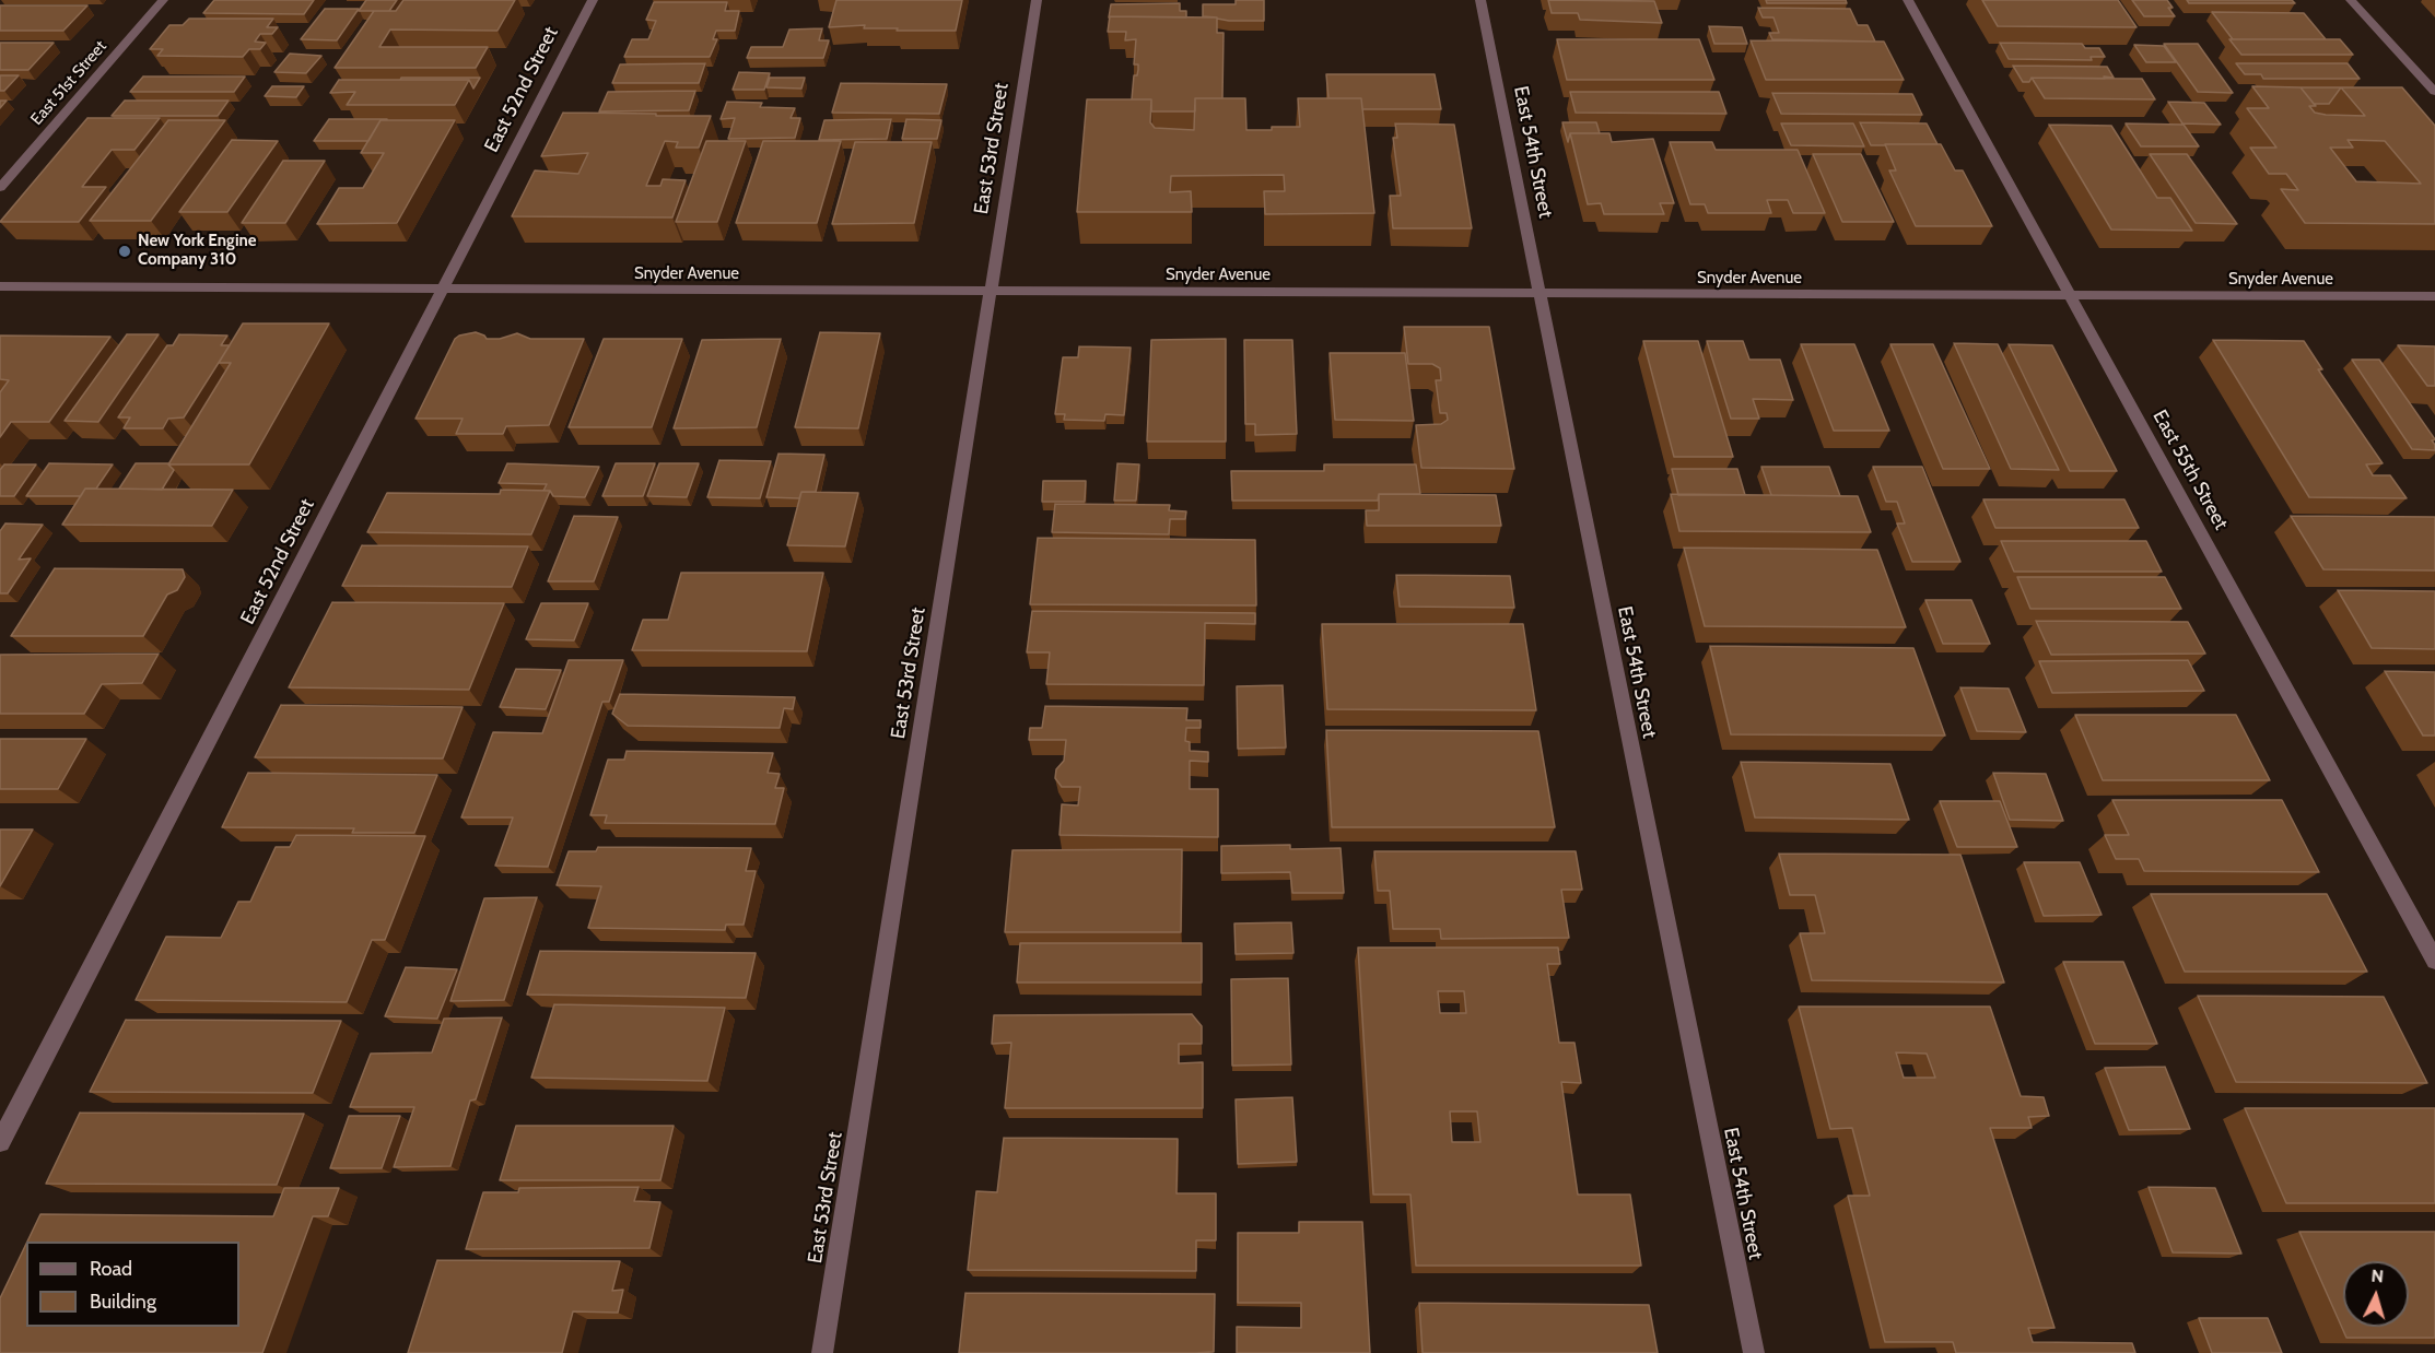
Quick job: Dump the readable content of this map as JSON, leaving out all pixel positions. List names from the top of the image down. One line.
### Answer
{"streets":{"street":["East 51st Street","East 52nd Street","East 53rd Street","East 54th Street","Snyder Avenue","East 55th Street"]},"crossings":[["East 52nd Street","Snyder Avenue"],["East 53rd Street","Snyder Avenue"],["East 54th Street","Snyder Avenue"],["Snyder Avenue","East 55th Street"]],"places":["New York Engine Company 310"],"legend":["Road","Building"],"north":"top"}
